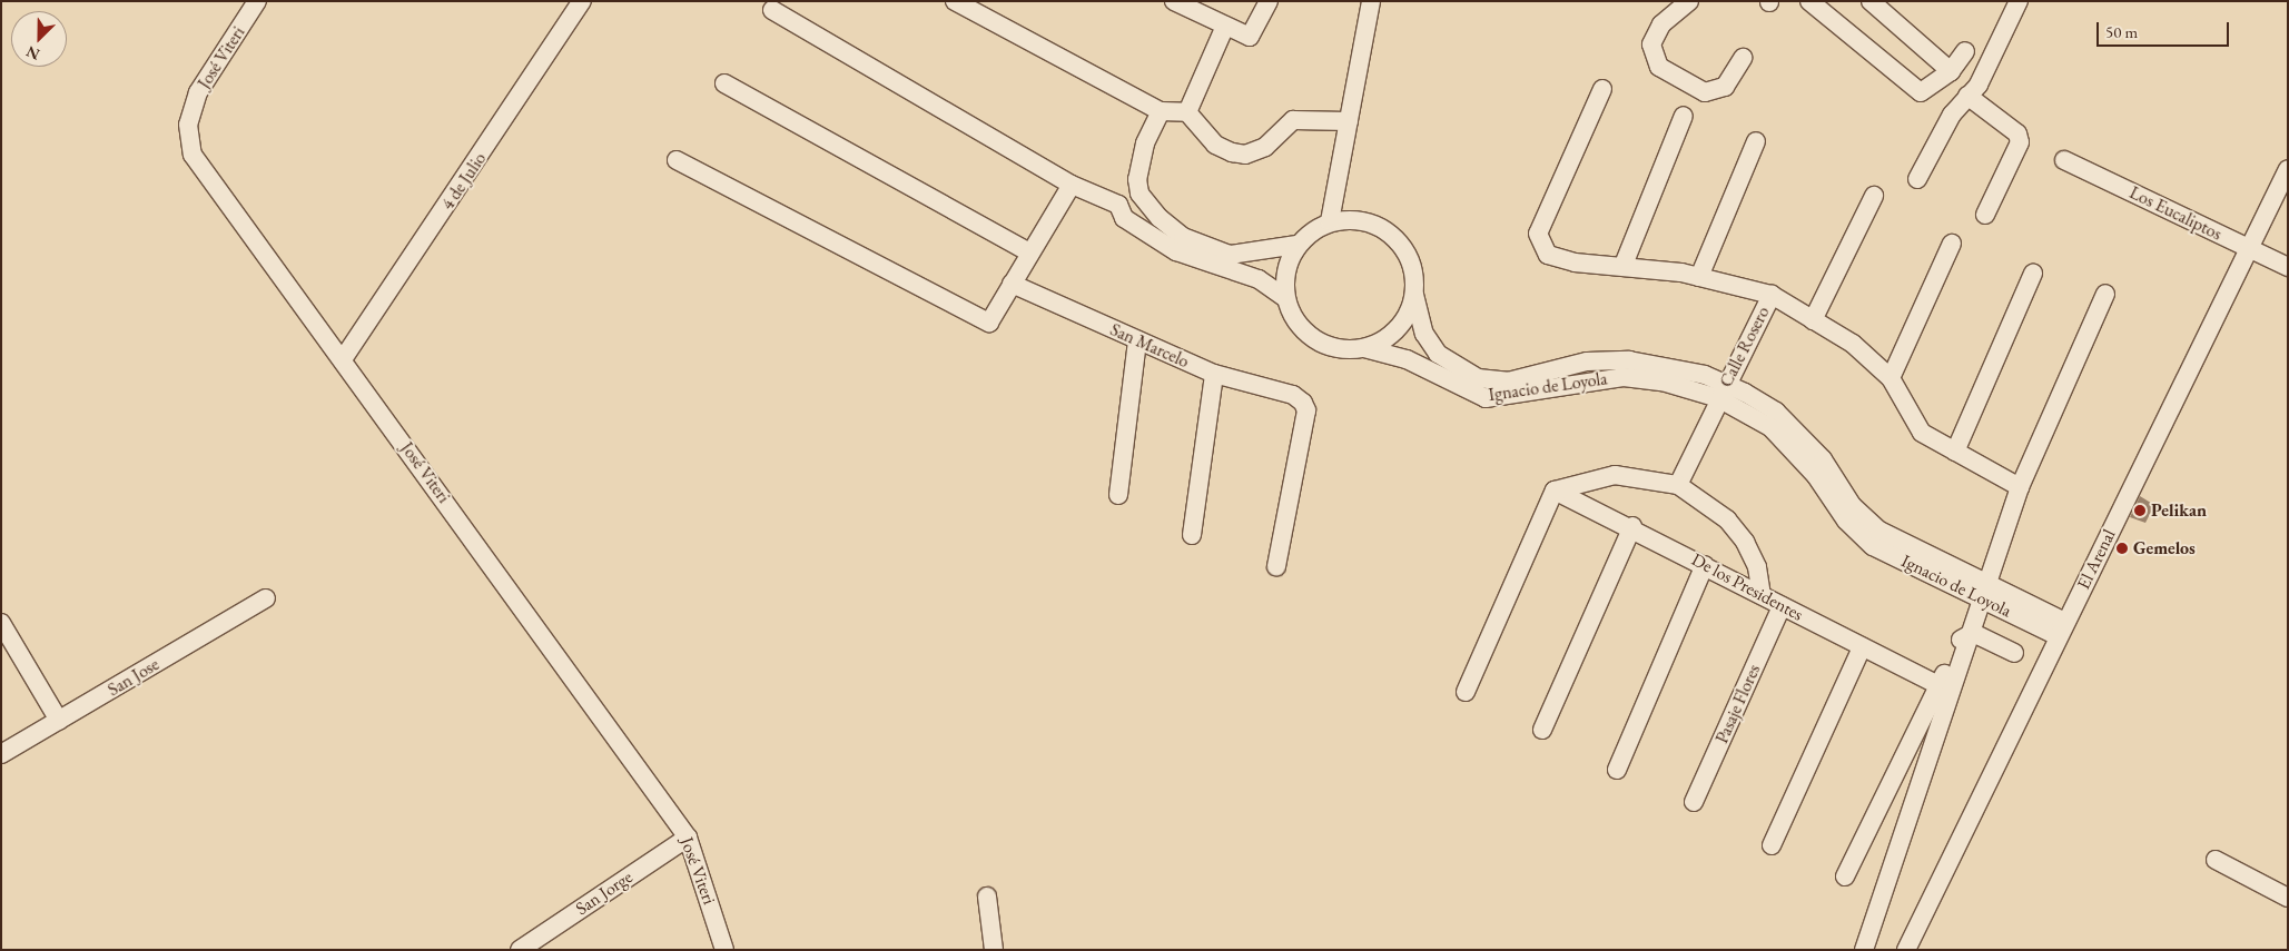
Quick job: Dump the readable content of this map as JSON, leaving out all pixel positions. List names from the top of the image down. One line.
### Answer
{"streets":{"street":["José Viteri","4 de Julio","Los Eucaliptos","San Marcelo","Calle Rosero","Ignacio de Loyola","El Arenal","De los Presidentes","San Jose","Pasaje Flores","San Jorge"]},"crossings":[["José Viteri","4 de Julio"],["José Viteri","San Jorge"],["Los Eucaliptos","El Arenal"],["Calle Rosero","Ignacio de Loyola"],["Ignacio de Loyola","El Arenal"],["De los Presidentes","Pasaje Flores"]],"places":["Pelikan","Gemelos"],"scale_bar":"50 m","north":"bottom left"}
